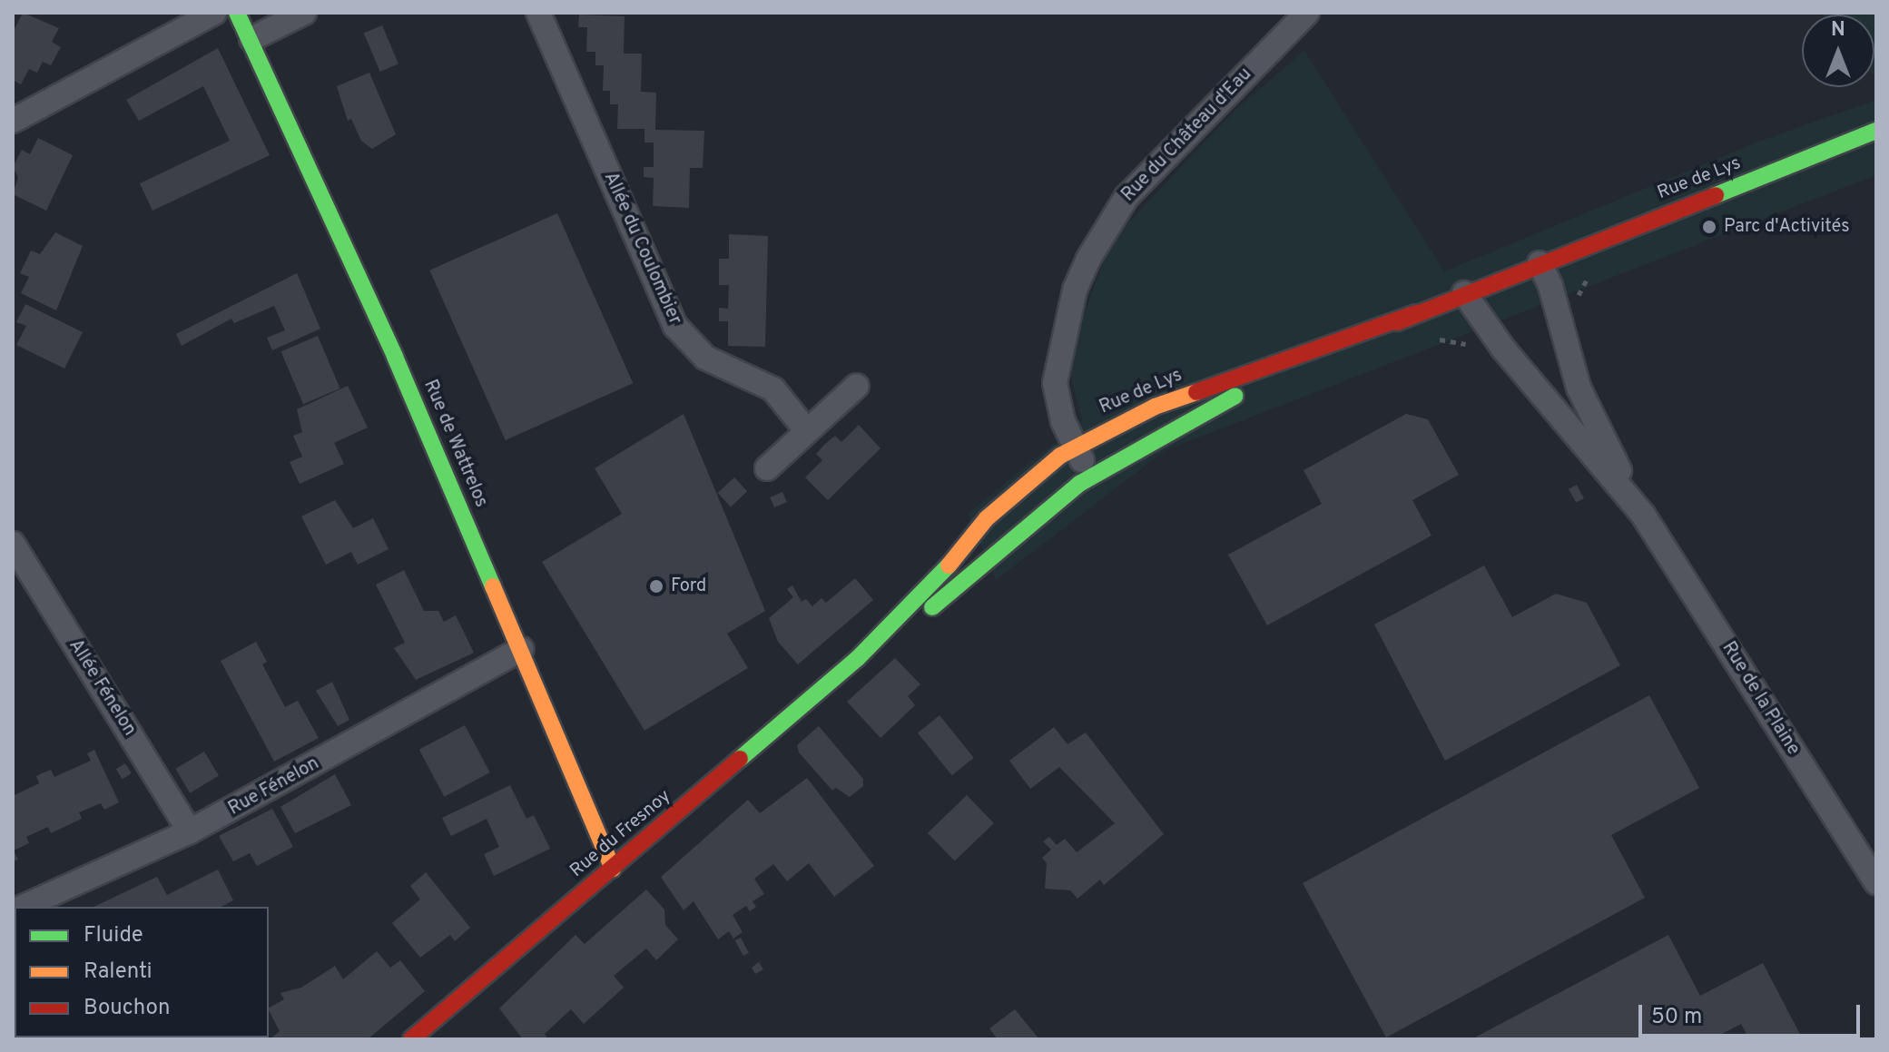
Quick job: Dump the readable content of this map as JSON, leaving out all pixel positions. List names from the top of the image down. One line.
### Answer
{"streets":{"street":["Rue du Château d'Eau","Rue de Lys","Allée du Coulombier","Rue de Wattrelos","Allée Fénelon","Rue de la Plaine","Rue Fénelon","Rue du Fresnoy"]},"crossings":[["Rue du Château d'Eau","Rue de Lys"],["Rue de Lys","Rue de la Plaine"],["Rue de Lys","Rue du Fresnoy"],["Rue de Wattrelos","Rue Fénelon"],["Rue de Wattrelos","Rue du Fresnoy"],["Allée Fénelon","Rue Fénelon"]],"places":["Parc d'Activités","Ford"],"legend":["Fluide","Ralenti","Bouchon"],"scale_bar":"50 m","north":"top"}
